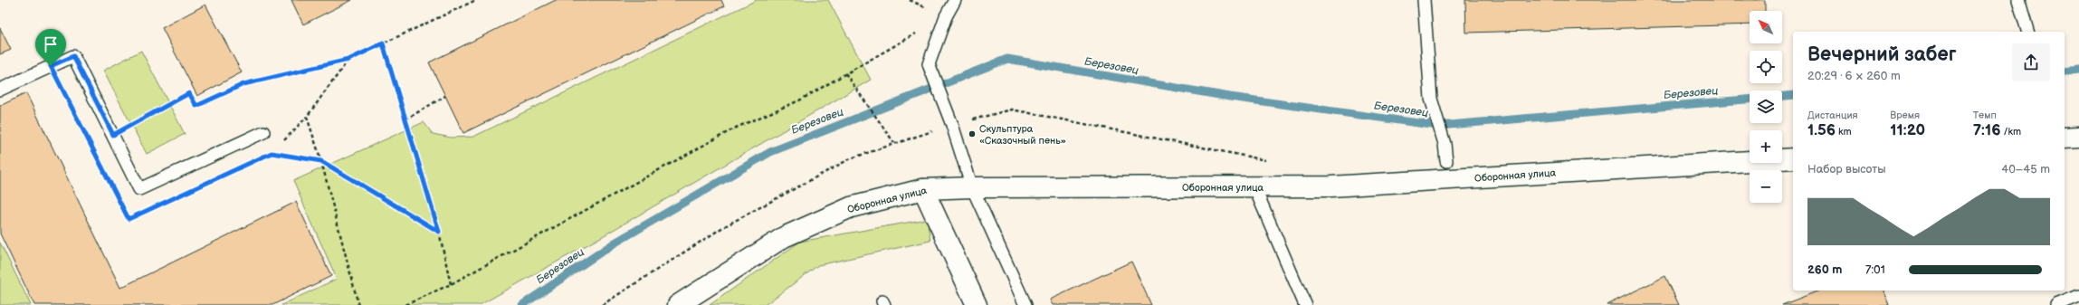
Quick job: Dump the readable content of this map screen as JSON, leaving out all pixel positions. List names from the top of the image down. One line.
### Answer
{"streets":{"street":["Оборонная улица"]},"water":["Березовец"],"places":["Скульптура «Сказочный пень»"],"north":"top left","page":{"map_buttons":["+","−"],"heading":["Вечерний забег","20:29 · 6 × 260 m"],"stats":[["Дистанция","1.56 km"],["Время","11:20"],["Темп","7:16 /km"]],"chart":["Набор высоты","40–45 m"],"list":[{"name":"260 m","note":"7:01"}]}}
